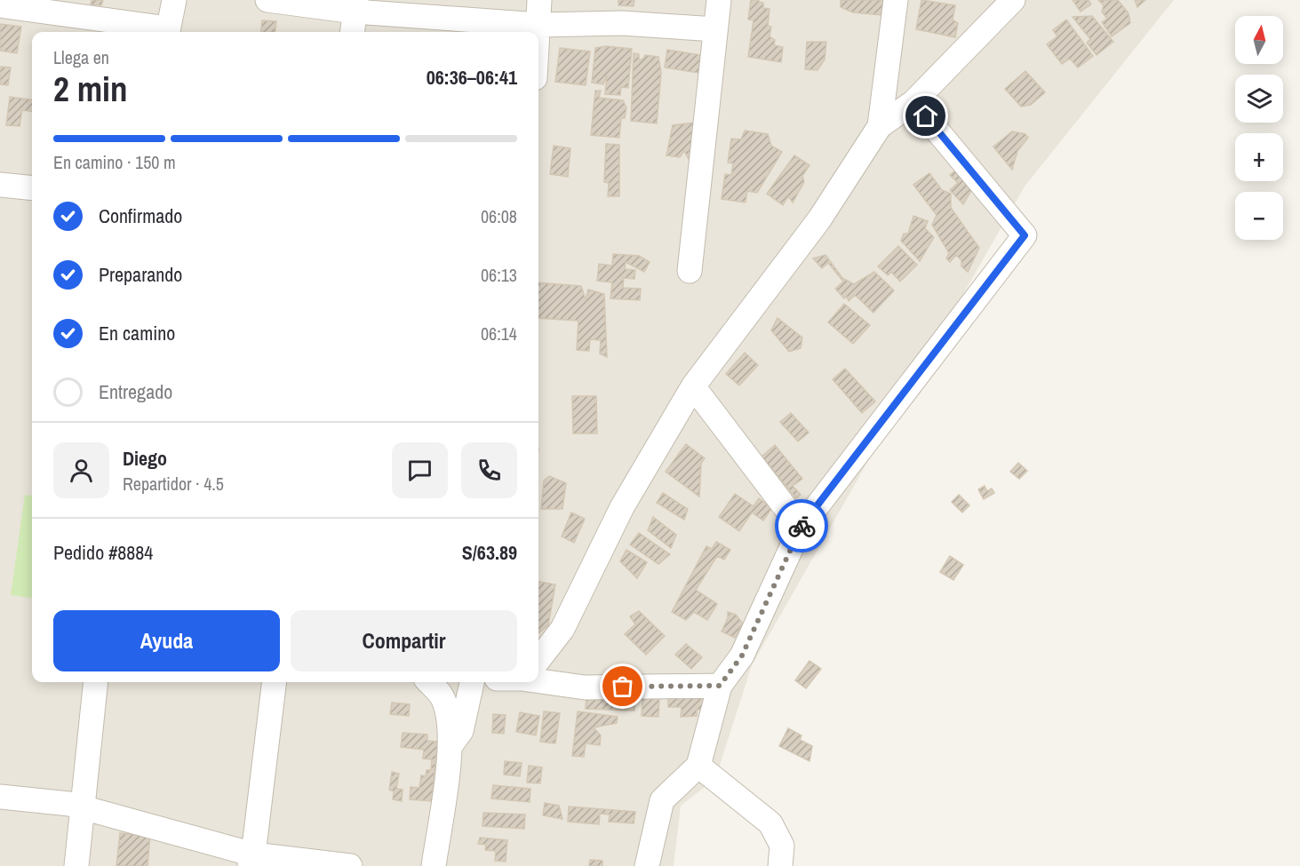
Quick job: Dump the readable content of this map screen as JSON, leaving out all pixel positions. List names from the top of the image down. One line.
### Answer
{"north":"top","page":{"map_buttons":["+","−"],"heading":["2 min","Llega en","06:36–06:41"],"panel":["Diego","Repartidor · 4.5","Pedido #8884","S/63.89"],"bar":"En camino · 150 m","list":[["Confirmado","06:08"],["Preparando","06:13"],["En camino","06:14"],"Entregado"],"buttons":["Ayuda","Compartir"]}}
